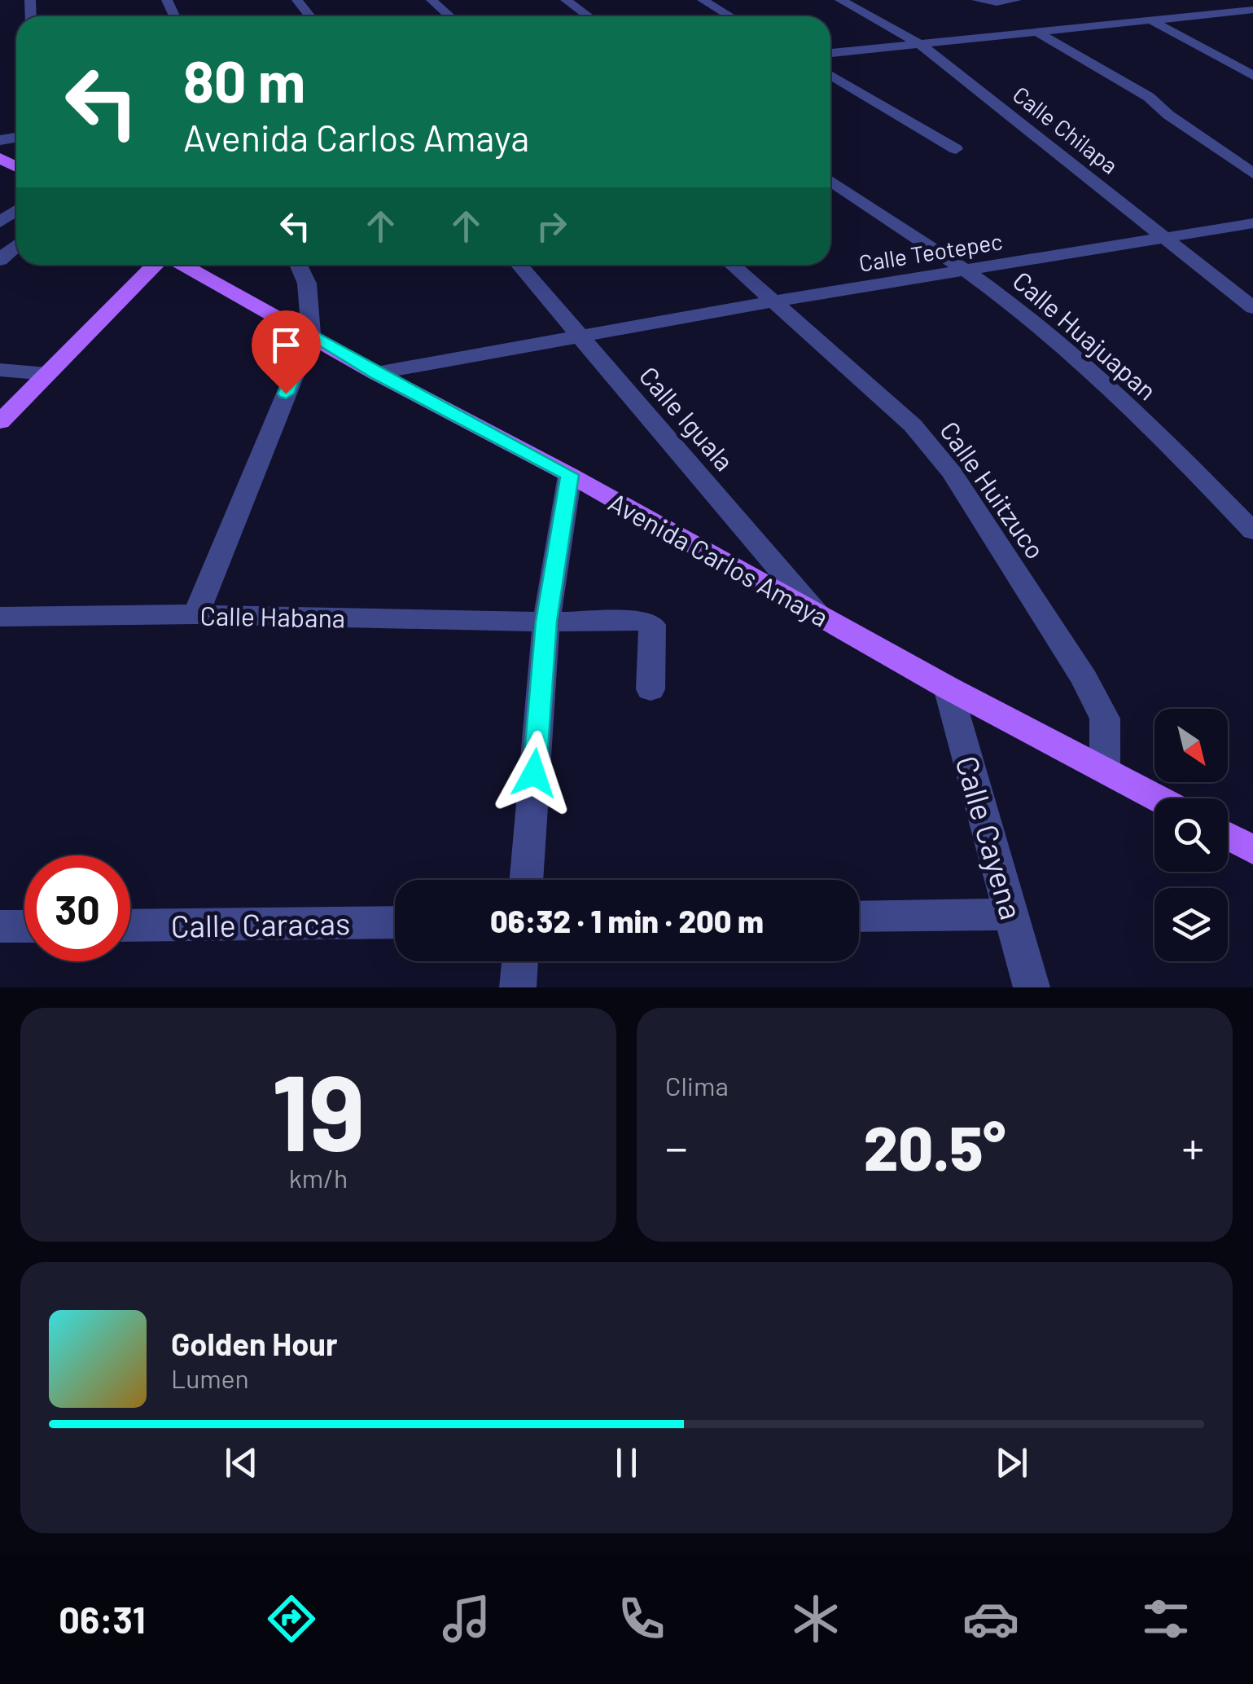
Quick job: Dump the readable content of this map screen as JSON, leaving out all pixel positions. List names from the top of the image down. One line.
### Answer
{"streets":{"main road":["Avenida Carlos Amaya"],"street":["Calle Chilapa","Calle Teotepec","Calle Huajuapan","Calle Iguala","Calle Huitzuco","Calle Habana","Calle Cayena","Calle Caracas"]},"crossings":[["Calle Chilapa","Calle Teotepec"],["Calle Teotepec","Calle Huajuapan"],["Calle Teotepec","Calle Iguala"],["Calle Teotepec","Calle Huitzuco"],["Calle Teotepec","Avenida Carlos Amaya"],["Calle Iguala","Avenida Carlos Amaya"],["Calle Huitzuco","Avenida Carlos Amaya"],["Avenida Carlos Amaya","Calle Cayena"]],"north":"bottom right","page":{"turn":["80 m","Avenida Carlos Amaya"],"limit":"30","trip":"06:32 · 1 min · 200 m","tile":[["19","km/h"],"Clima"],"heat":["−","20.5°","+"],"song":["Golden Hour","Lumen"],"tabs":"06:31"}}
